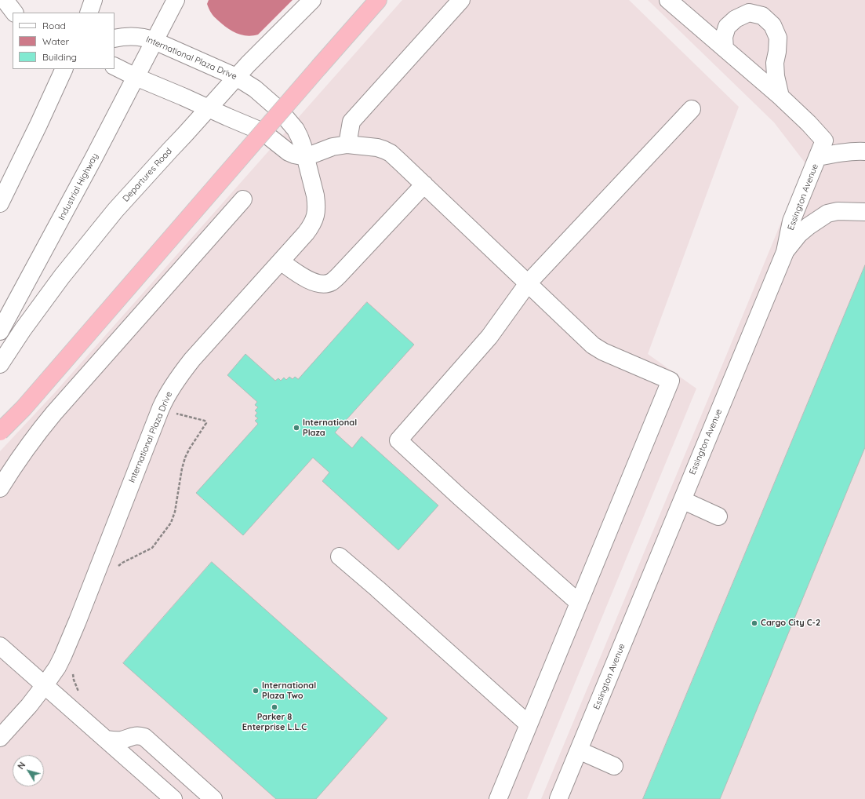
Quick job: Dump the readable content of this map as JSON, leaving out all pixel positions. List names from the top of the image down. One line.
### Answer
{"streets":{"street":["International Plaza Drive","Departures Road","Industrial Highway","Essington Avenue"]},"crossings":[["International Plaza Drive","Departures Road"],["International Plaza Drive","Industrial Highway"]],"places":["International Plaza","Cargo City C-2","International Plaza Two","Parker 8 Enterprise L.L.C"],"legend":["Road","Water","Building"],"north":"top left"}
